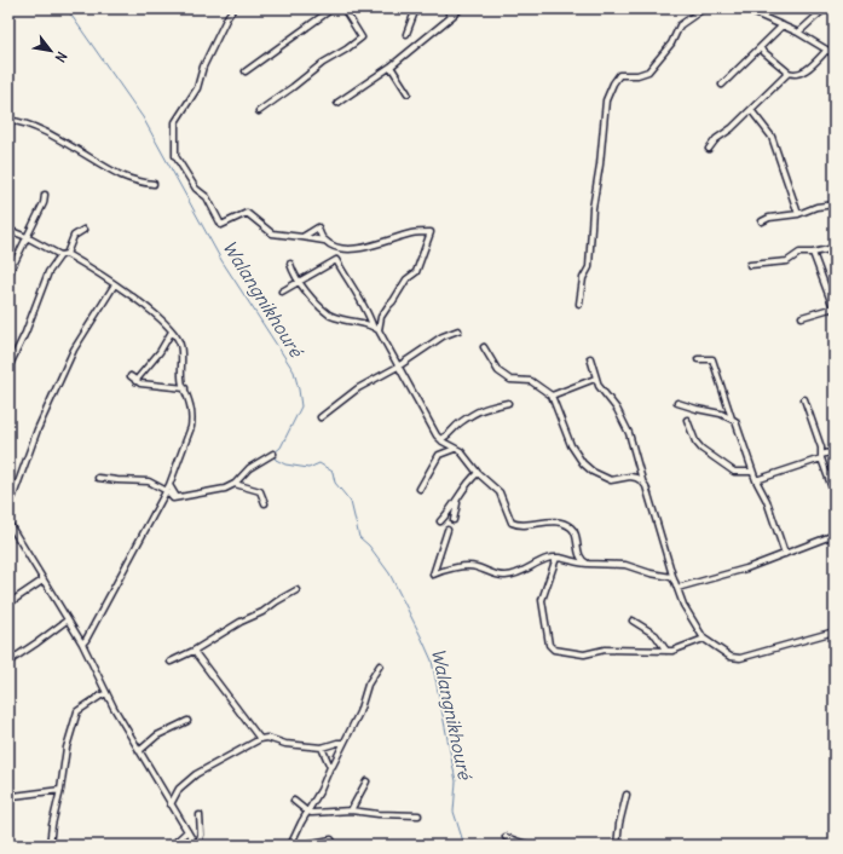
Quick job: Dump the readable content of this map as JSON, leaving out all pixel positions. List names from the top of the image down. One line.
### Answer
{"water":["Walangnikhouré"],"north":"bottom right"}
